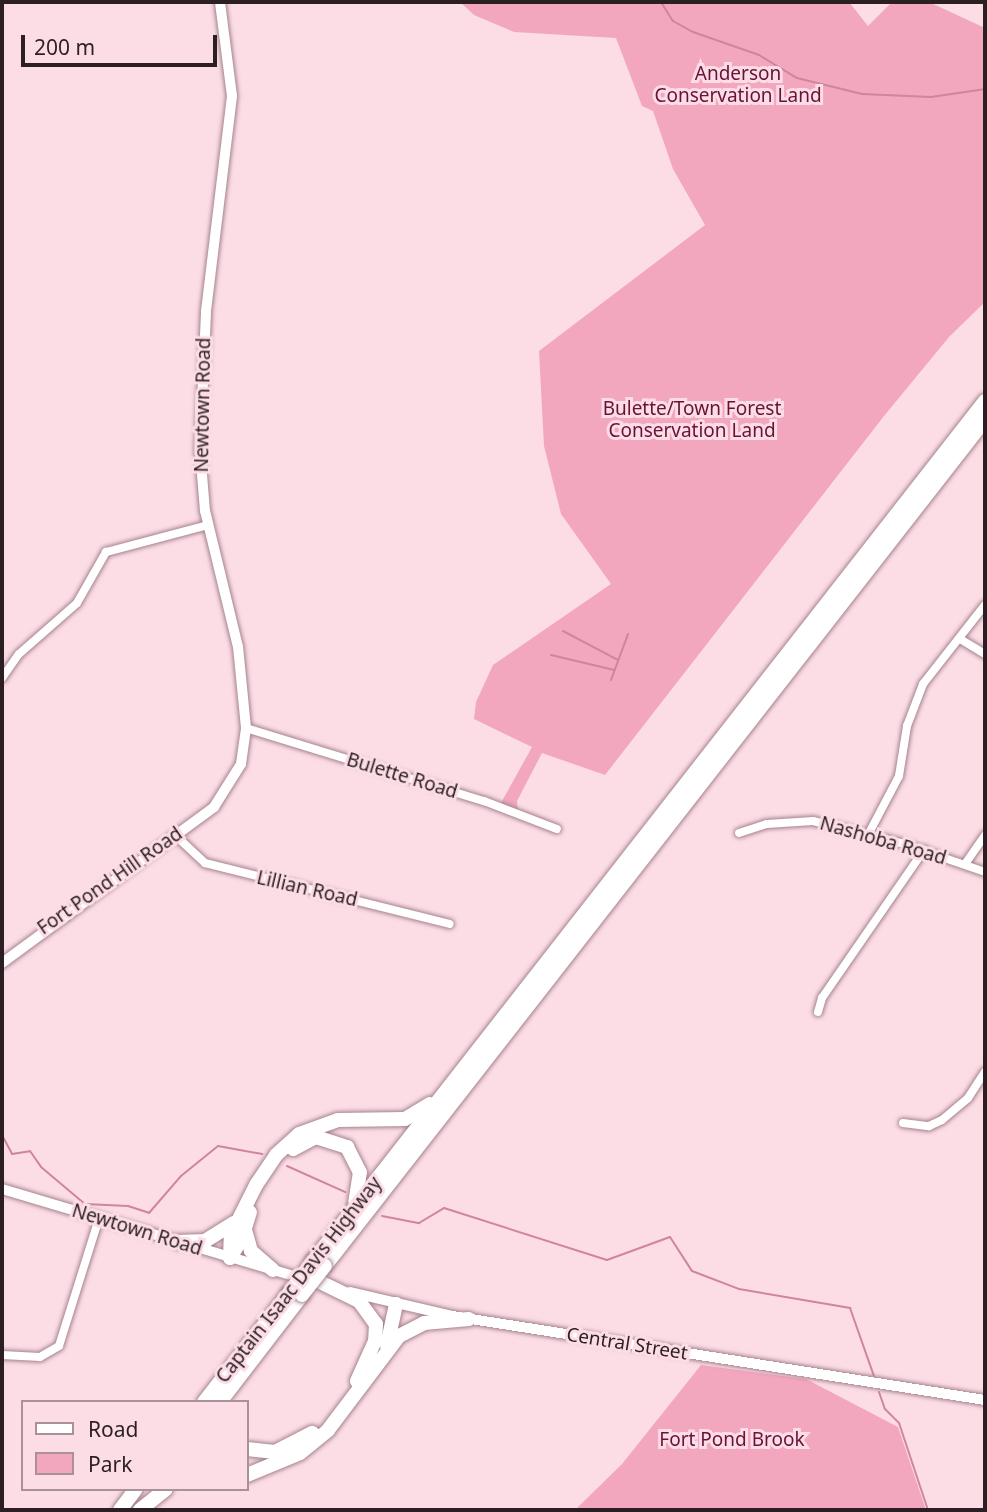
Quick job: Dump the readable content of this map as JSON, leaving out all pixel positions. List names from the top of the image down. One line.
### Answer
{"streets":{"highway":["Captain Isaac Davis Highway"],"street":["Newtown Road","Bulette Road","Nashoba Road","Fort Pond Hill Road","Lillian Road","Central Street"]},"crossings":[["Newtown Road","Bulette Road"],["Newtown Road","Fort Pond Hill Road"],["Newtown Road","Central Street"],["Fort Pond Hill Road","Lillian Road"]],"parks":["Anderson Conservation Land","Bulette/Town Forest Conservation Land","Fort Pond Brook"],"legend":["Road","Park"],"scale_bar":"200 m"}
